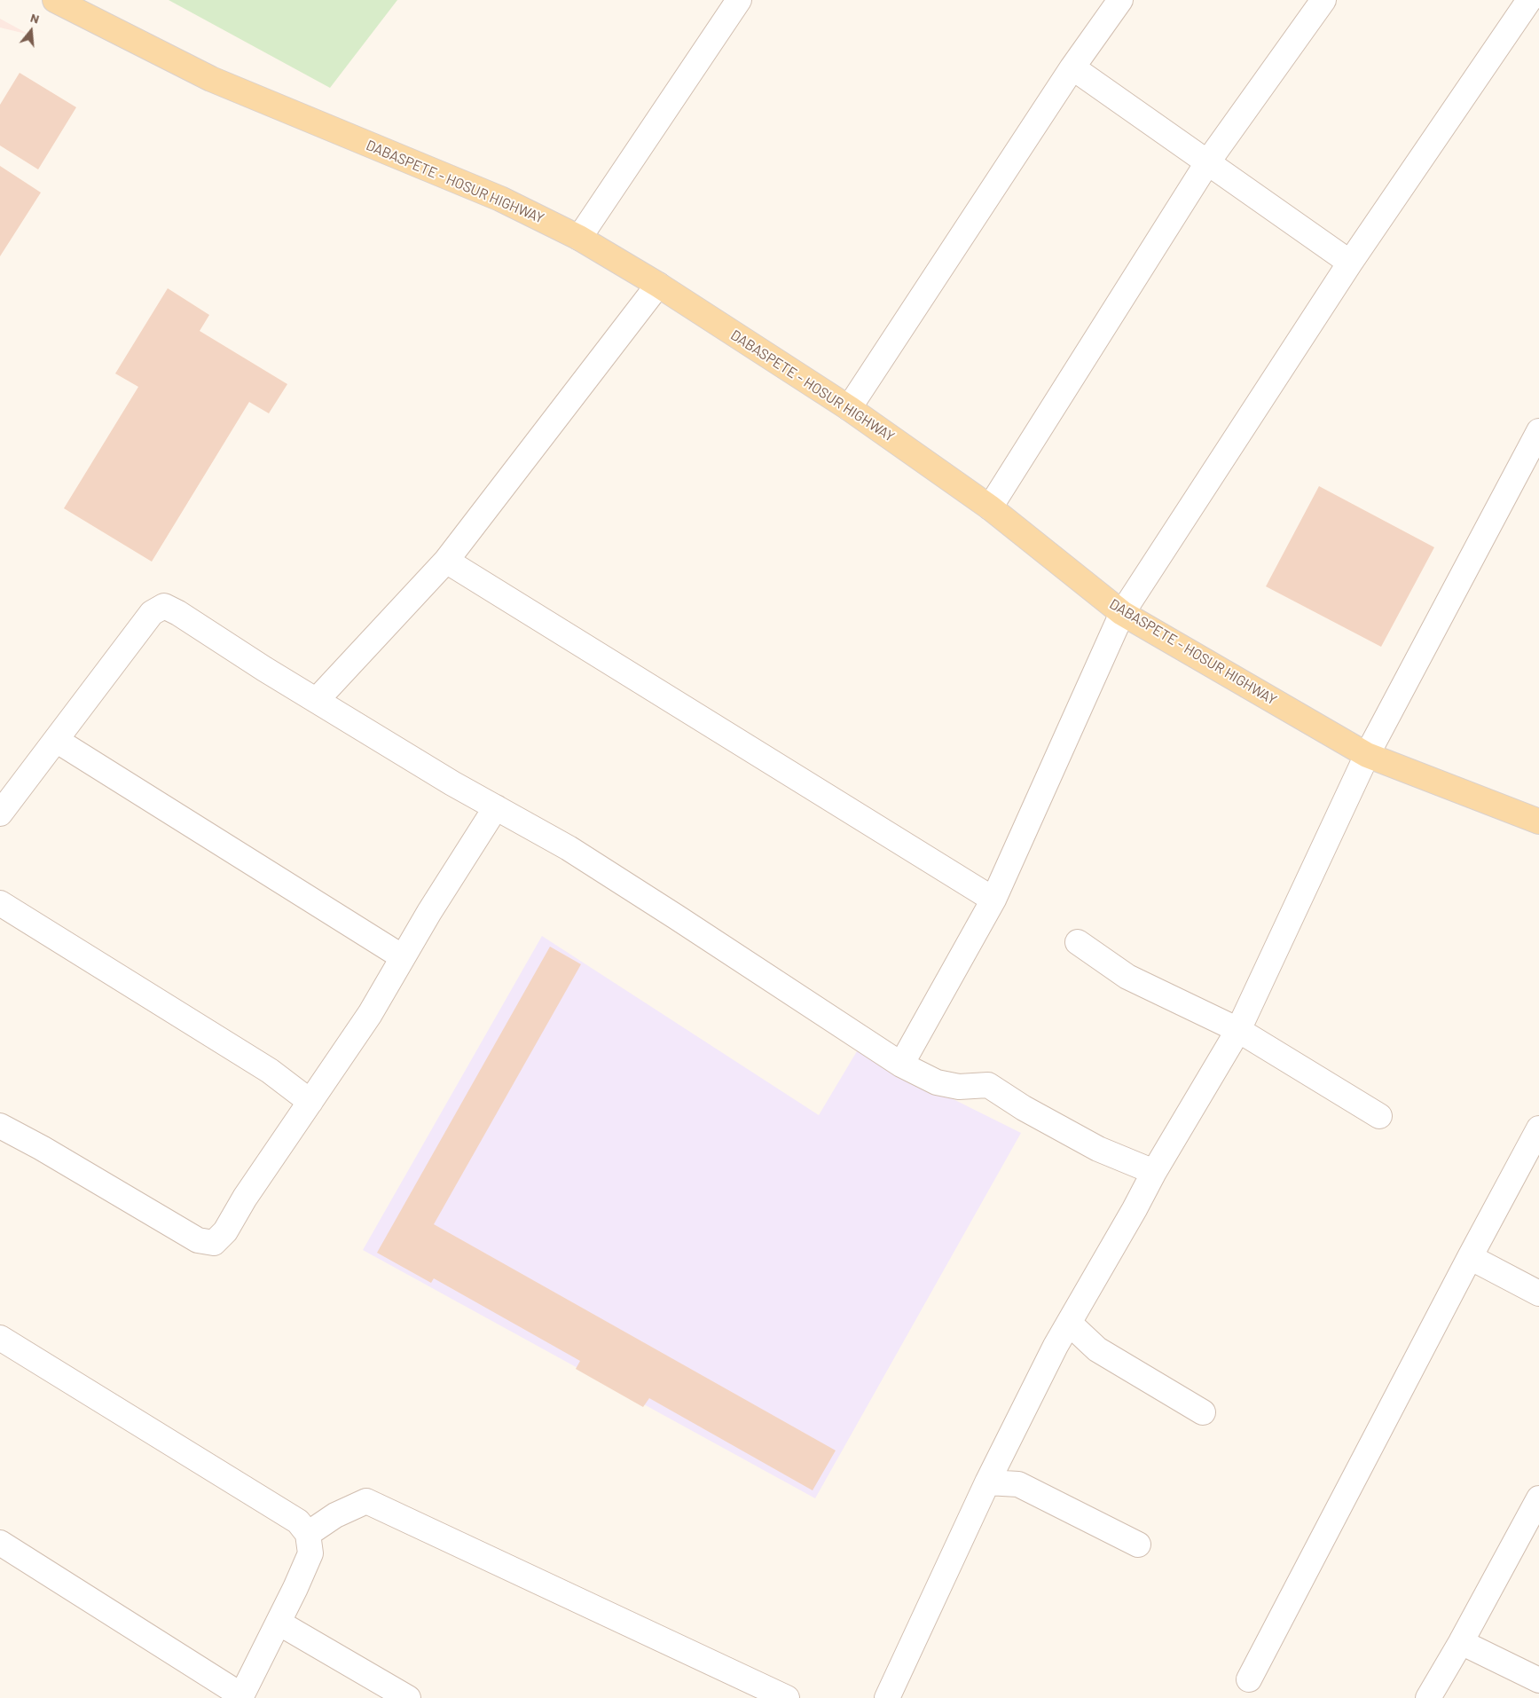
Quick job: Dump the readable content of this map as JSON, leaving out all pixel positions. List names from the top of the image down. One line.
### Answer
{"streets":{"main road":["DABASPETE - HOSUR HIGHWAY"]},"north":"top"}
